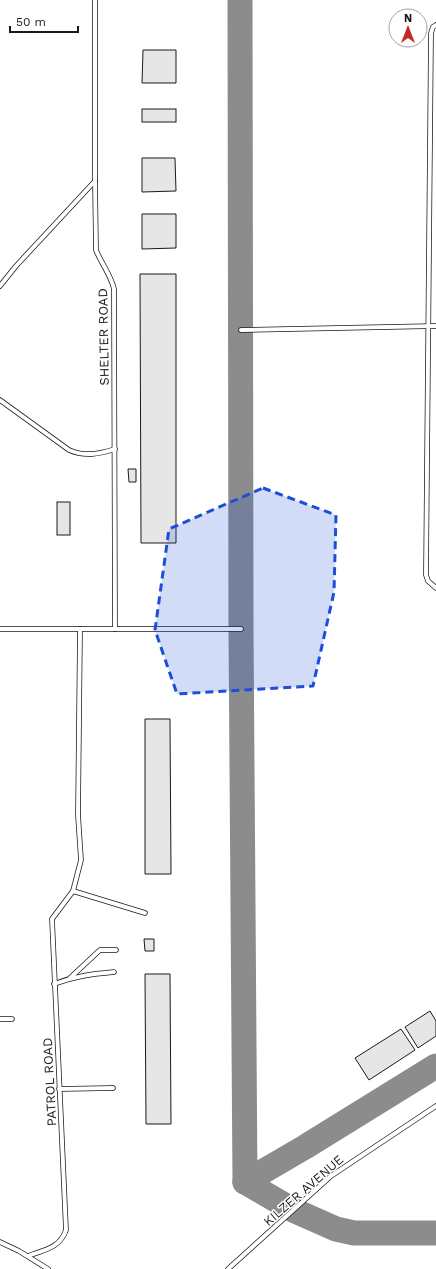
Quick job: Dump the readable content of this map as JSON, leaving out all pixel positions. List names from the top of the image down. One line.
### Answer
{"streets":{"lane":["SHELTER ROAD","PATROL ROAD","KILZER AVENUE"]},"scale_bar":"50 m","north":"top"}
